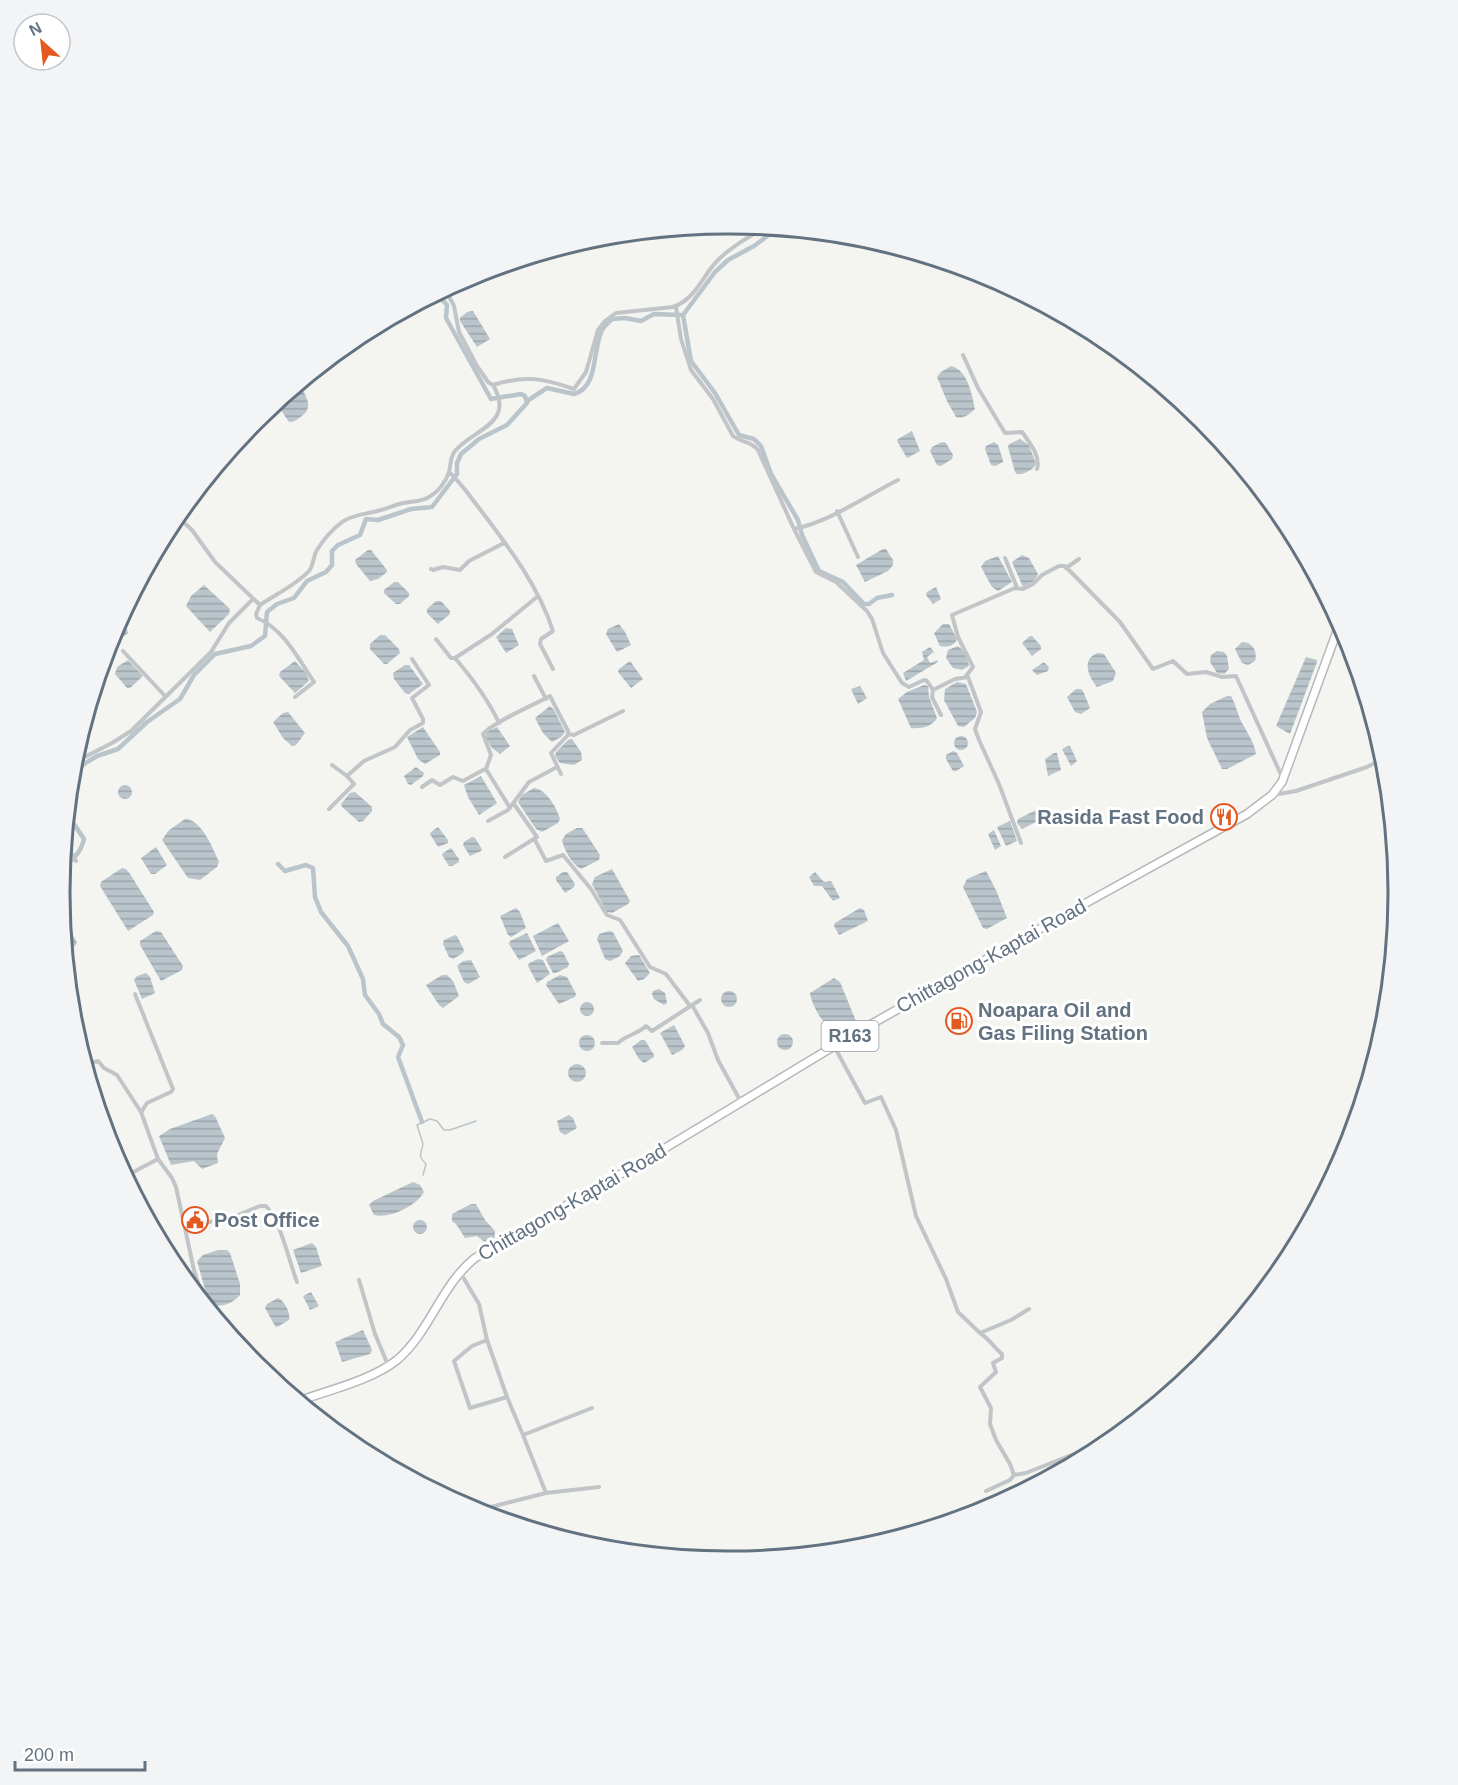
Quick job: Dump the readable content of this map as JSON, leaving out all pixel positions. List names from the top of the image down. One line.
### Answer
{"streets":{"main road":["Chittagong-Kaptai Road","R163"]},"places":{"restaurant":["Rasida Fast Food"],"fuel station":["Noapara Oil and Gas Filing Station"],"public building":["Post Office"]},"scale_bar":"200 m","north":"top left"}
